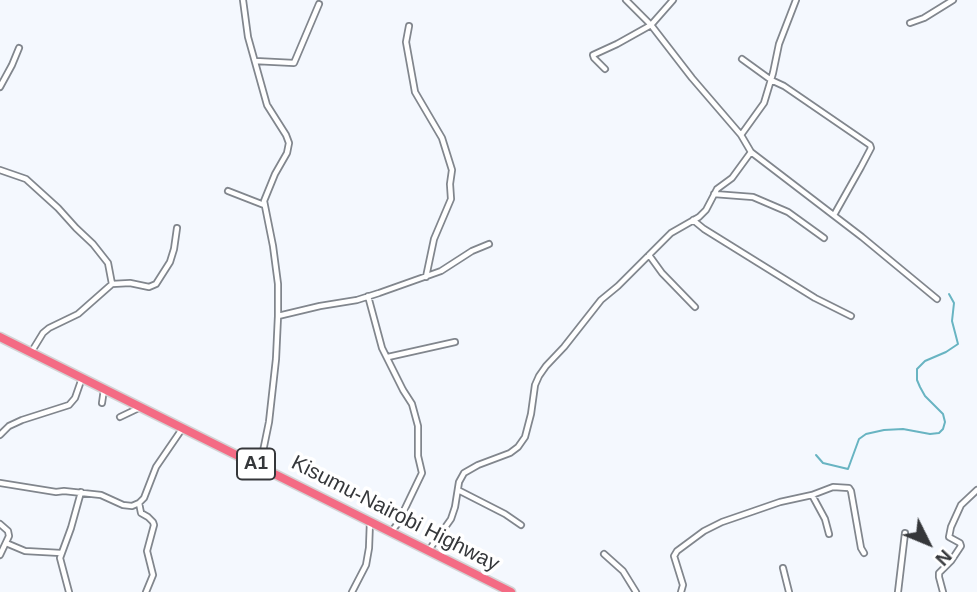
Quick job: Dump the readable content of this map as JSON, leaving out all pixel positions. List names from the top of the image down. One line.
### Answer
{"streets":{"highway":["A1","Kisumu-Nairobi Highway"]},"north":"bottom right"}
